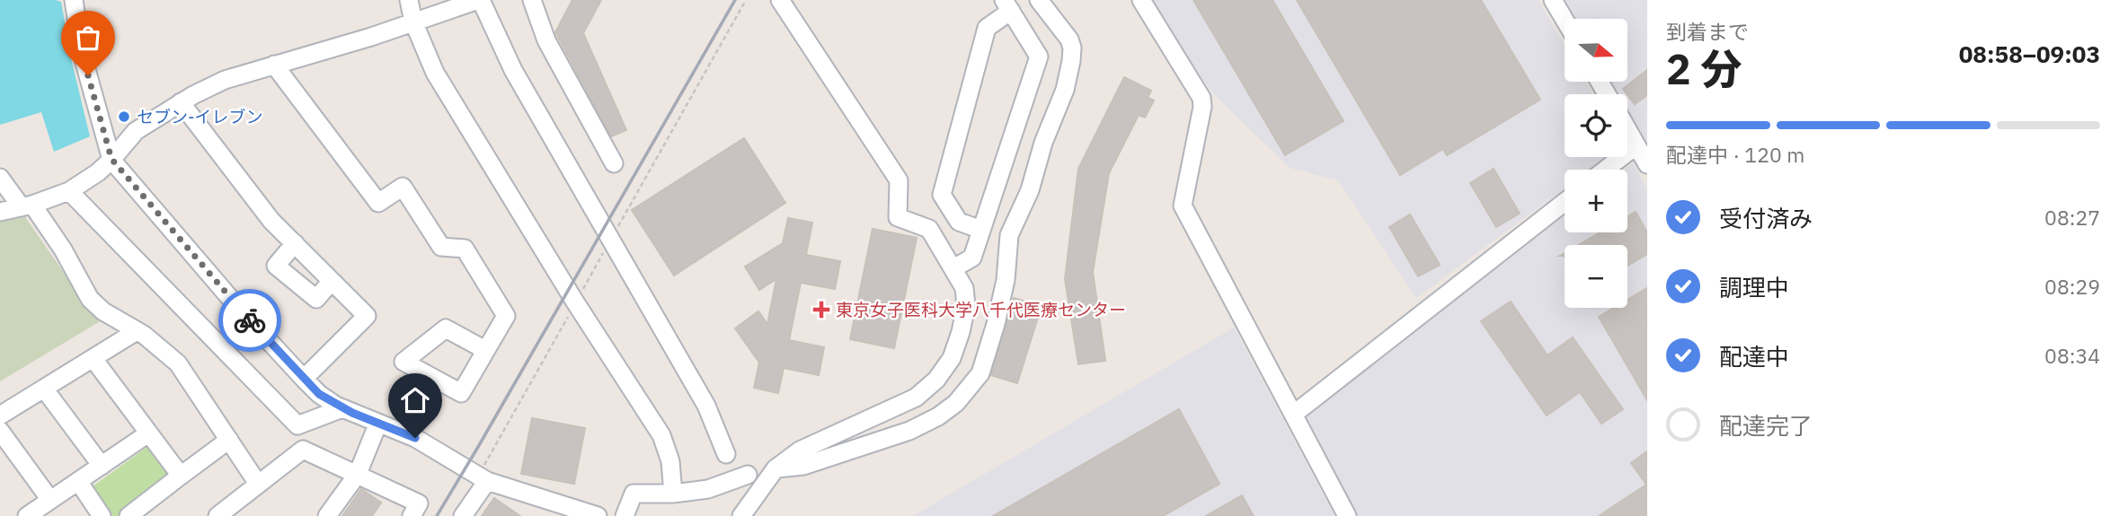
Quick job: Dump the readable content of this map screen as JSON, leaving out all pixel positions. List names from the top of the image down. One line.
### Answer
{"places":{"other":["セブン-イレブン"],"health":["東京女子医科大学八千代医療センター"]},"north":"right","page":{"heading":["2 分","到着まで","08:58–09:03"],"map_buttons":["+","−"],"bar":"配達中 · 120 m","list":[["受付済み","08:27"],["調理中","08:29"],["配達中","08:34"],"配達完了"]}}
